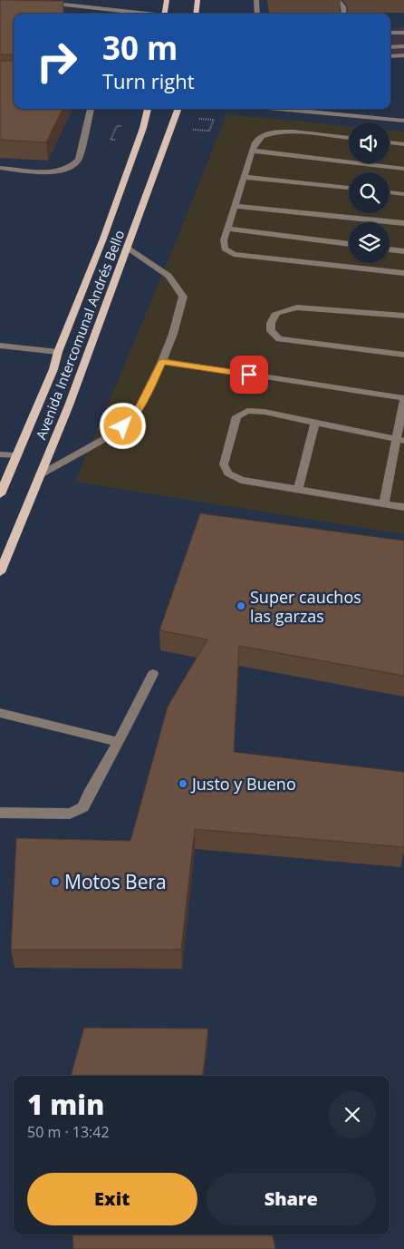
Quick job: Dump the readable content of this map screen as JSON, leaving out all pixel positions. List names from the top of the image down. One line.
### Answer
{"streets":{"main road":["Avenida Intercomunal Andrés Bello"]},"places":["Super cauchos las garzas","Justo y Bueno","Motos Bera"],"page":{"turn":["30 m","Turn right"],"heading":["1 min","50 m · 13:42"],"buttons":["Exit","Share"]}}
